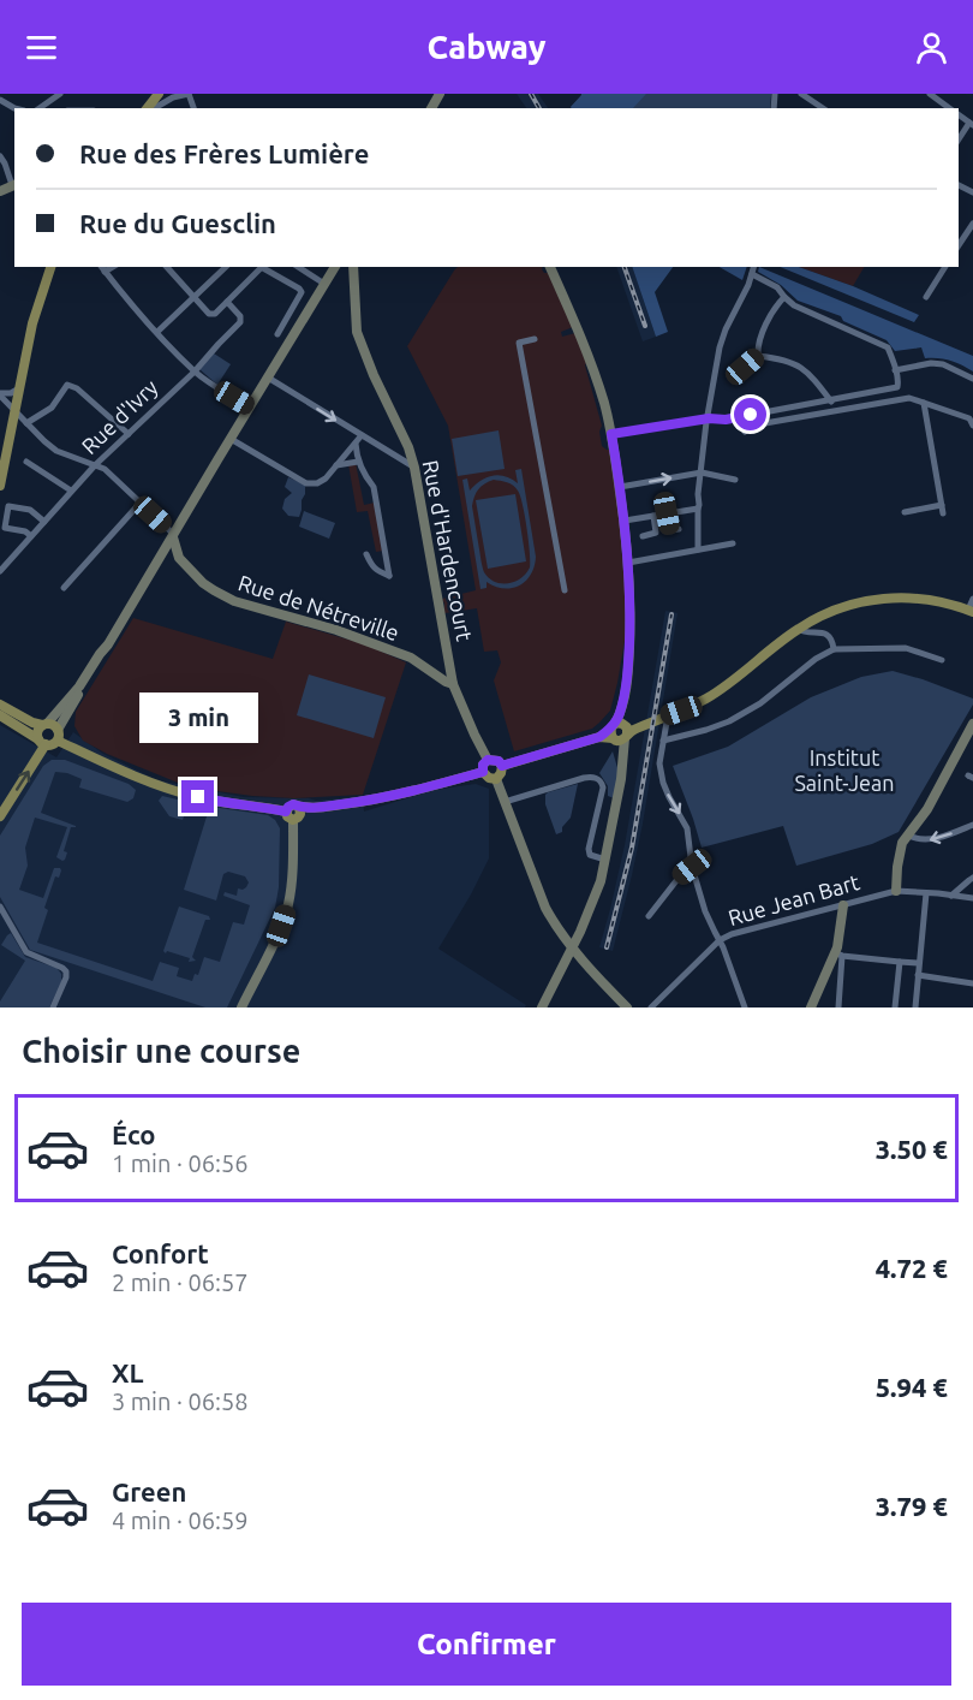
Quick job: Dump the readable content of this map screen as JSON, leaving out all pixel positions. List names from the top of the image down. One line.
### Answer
{"streets":{"main road":["Rue d'Hardencourt","Rue de Nétreville"],"street":["Rue d'Ivry","Rue Jean Bart"]},"crossings":[["Rue d'Hardencourt","Rue de Nétreville"]],"parks":["Institut Saint-Jean"],"page":{"header":"Cabway","banner":["Rue des Frères Lumière","Rue du Guesclin"],"bubble":"3 min","heading":"Choisir une course","list":[{"name":"Éco","note":"1 min · 06:56","value":"3.50 €"},{"name":"Confort","note":"2 min · 06:57","value":"4.72 €"},{"name":"XL","note":"3 min · 06:58","value":"5.94 €"},{"name":"Green","note":"4 min · 06:59","value":"3.79 €"}],"buttons":"Confirmer"}}
